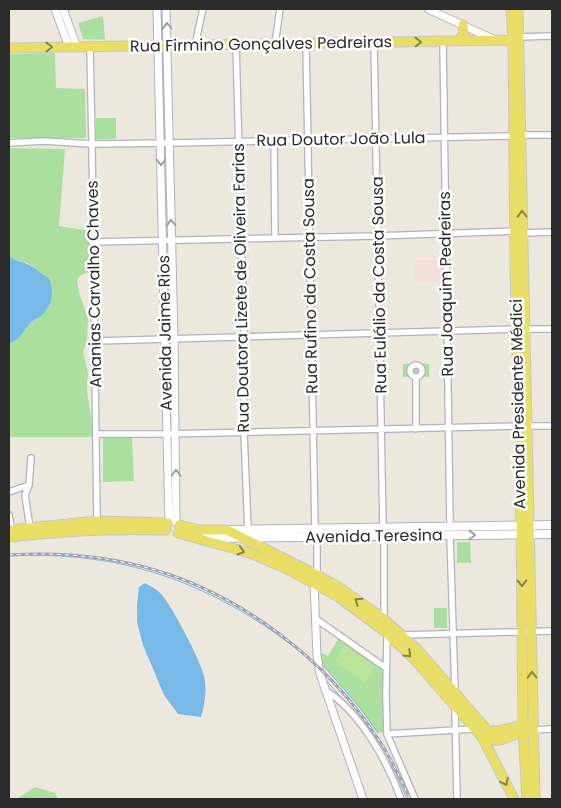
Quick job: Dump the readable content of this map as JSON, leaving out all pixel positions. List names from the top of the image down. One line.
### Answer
{"streets":{"main road":["Rua Firmino Gonçalves Pedreiras","Avenida Presidente Médici","Avenida Teresina"],"street":["Rua Doutor João Lula","Ananias Carvalho Chaves","Rua Joaquim Pedreiras","Rua Eulálio da Costa Sousa","Rua Rufino da Costa Sousa","Rua Doutora Lizete de Oliveira Farias","Avenida Jaime Rios"]},"crossings":[["Rua Firmino Gonçalves Pedreiras","Ananias Carvalho Chaves"],["Rua Firmino Gonçalves Pedreiras","Rua Joaquim Pedreiras"],["Rua Firmino Gonçalves Pedreiras","Rua Eulálio da Costa Sousa"],["Rua Firmino Gonçalves Pedreiras","Rua Rufino da Costa Sousa"],["Rua Firmino Gonçalves Pedreiras","Rua Doutora Lizete de Oliveira Farias"],["Rua Firmino Gonçalves Pedreiras","Avenida Jaime Rios"],["Rua Firmino Gonçalves Pedreiras","Avenida Presidente Médici"],["Rua Doutor João Lula","Rua Joaquim Pedreiras"],["Rua Doutor João Lula","Rua Eulálio da Costa Sousa"],["Rua Doutor João Lula","Rua Rufino da Costa Sousa"],["Rua Doutor João Lula","Rua Doutora Lizete de Oliveira Farias"],["Rua Doutor João Lula","Avenida Jaime Rios"],["Rua Doutor João Lula","Avenida Presidente Médici"],["Rua Joaquim Pedreiras","Avenida Teresina"],["Rua Eulálio da Costa Sousa","Avenida Teresina"],["Rua Rufino da Costa Sousa","Avenida Teresina"],["Rua Doutora Lizete de Oliveira Farias","Avenida Teresina"],["Avenida Presidente Médici","Avenida Teresina"]]}
